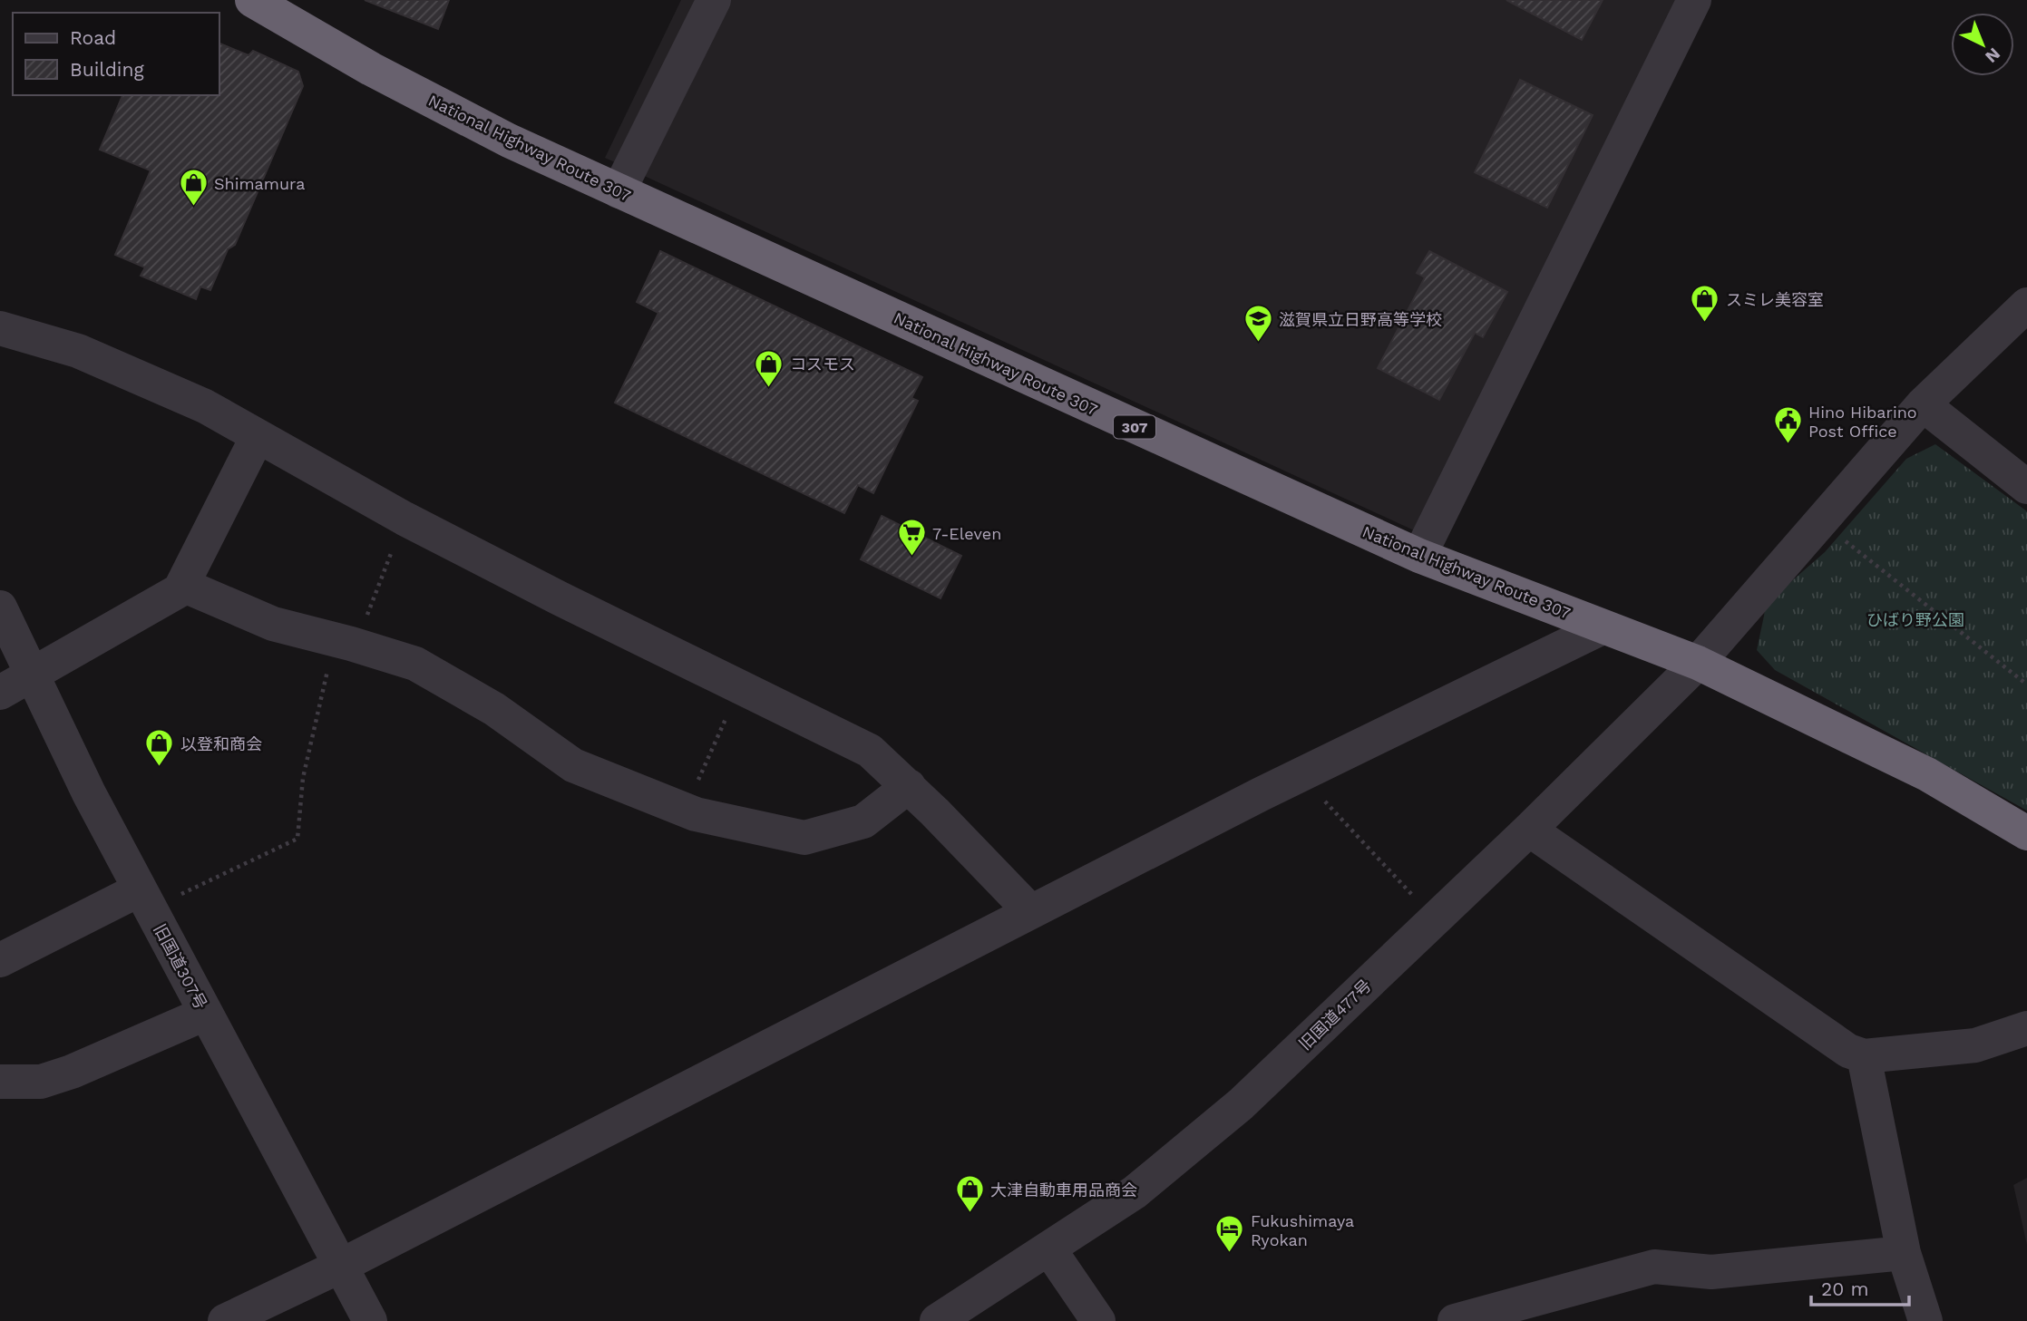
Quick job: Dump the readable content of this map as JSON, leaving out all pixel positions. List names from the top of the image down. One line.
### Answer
{"streets":{"highway":["National Highway Route 307","307"],"street":["旧国道307号","旧国道477号"]},"crossings":[["National Highway Route 307","旧国道477号"]],"parks":["ひばり野公園"],"places":{"shop":["Shimamura","スミレ美容室","コスモス","以登和商会","大津自動車用品商会"],"school or university":["滋賀県立日野高等学校"],"public building":["Hino Hibarino Post Office"],"supermarket":["7-Eleven"],"hotel":["Fukushimaya Ryokan"]},"legend":["Road","Building"],"scale_bar":"20 m","north":"bottom right"}
